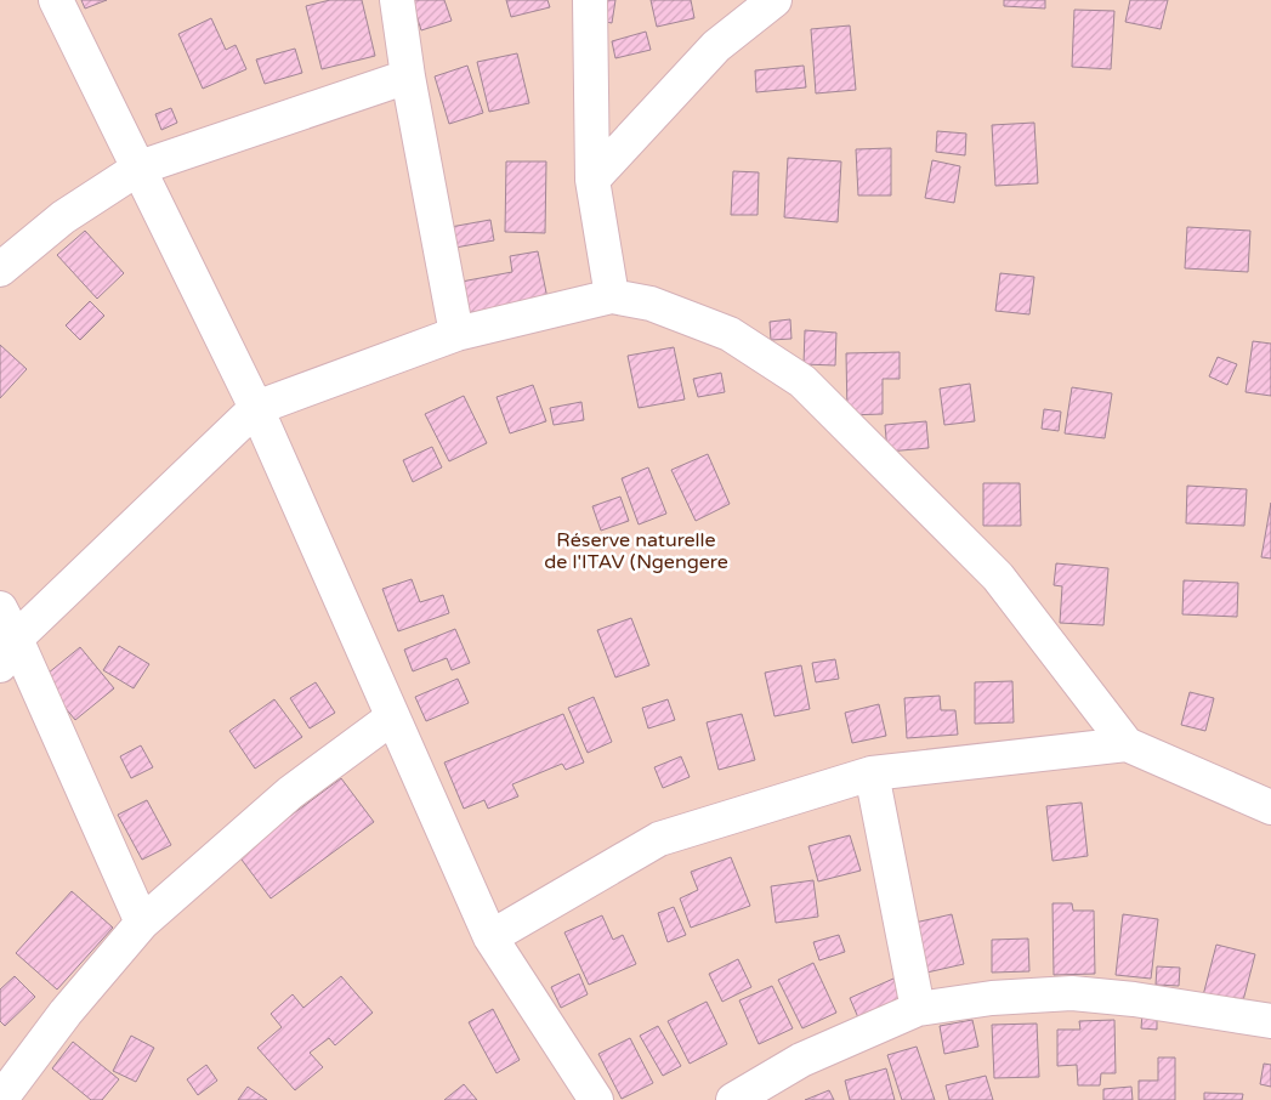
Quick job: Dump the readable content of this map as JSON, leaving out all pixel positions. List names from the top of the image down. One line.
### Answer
{"parks":["Réserve naturelle de l'ITAV (Ngengere"]}
